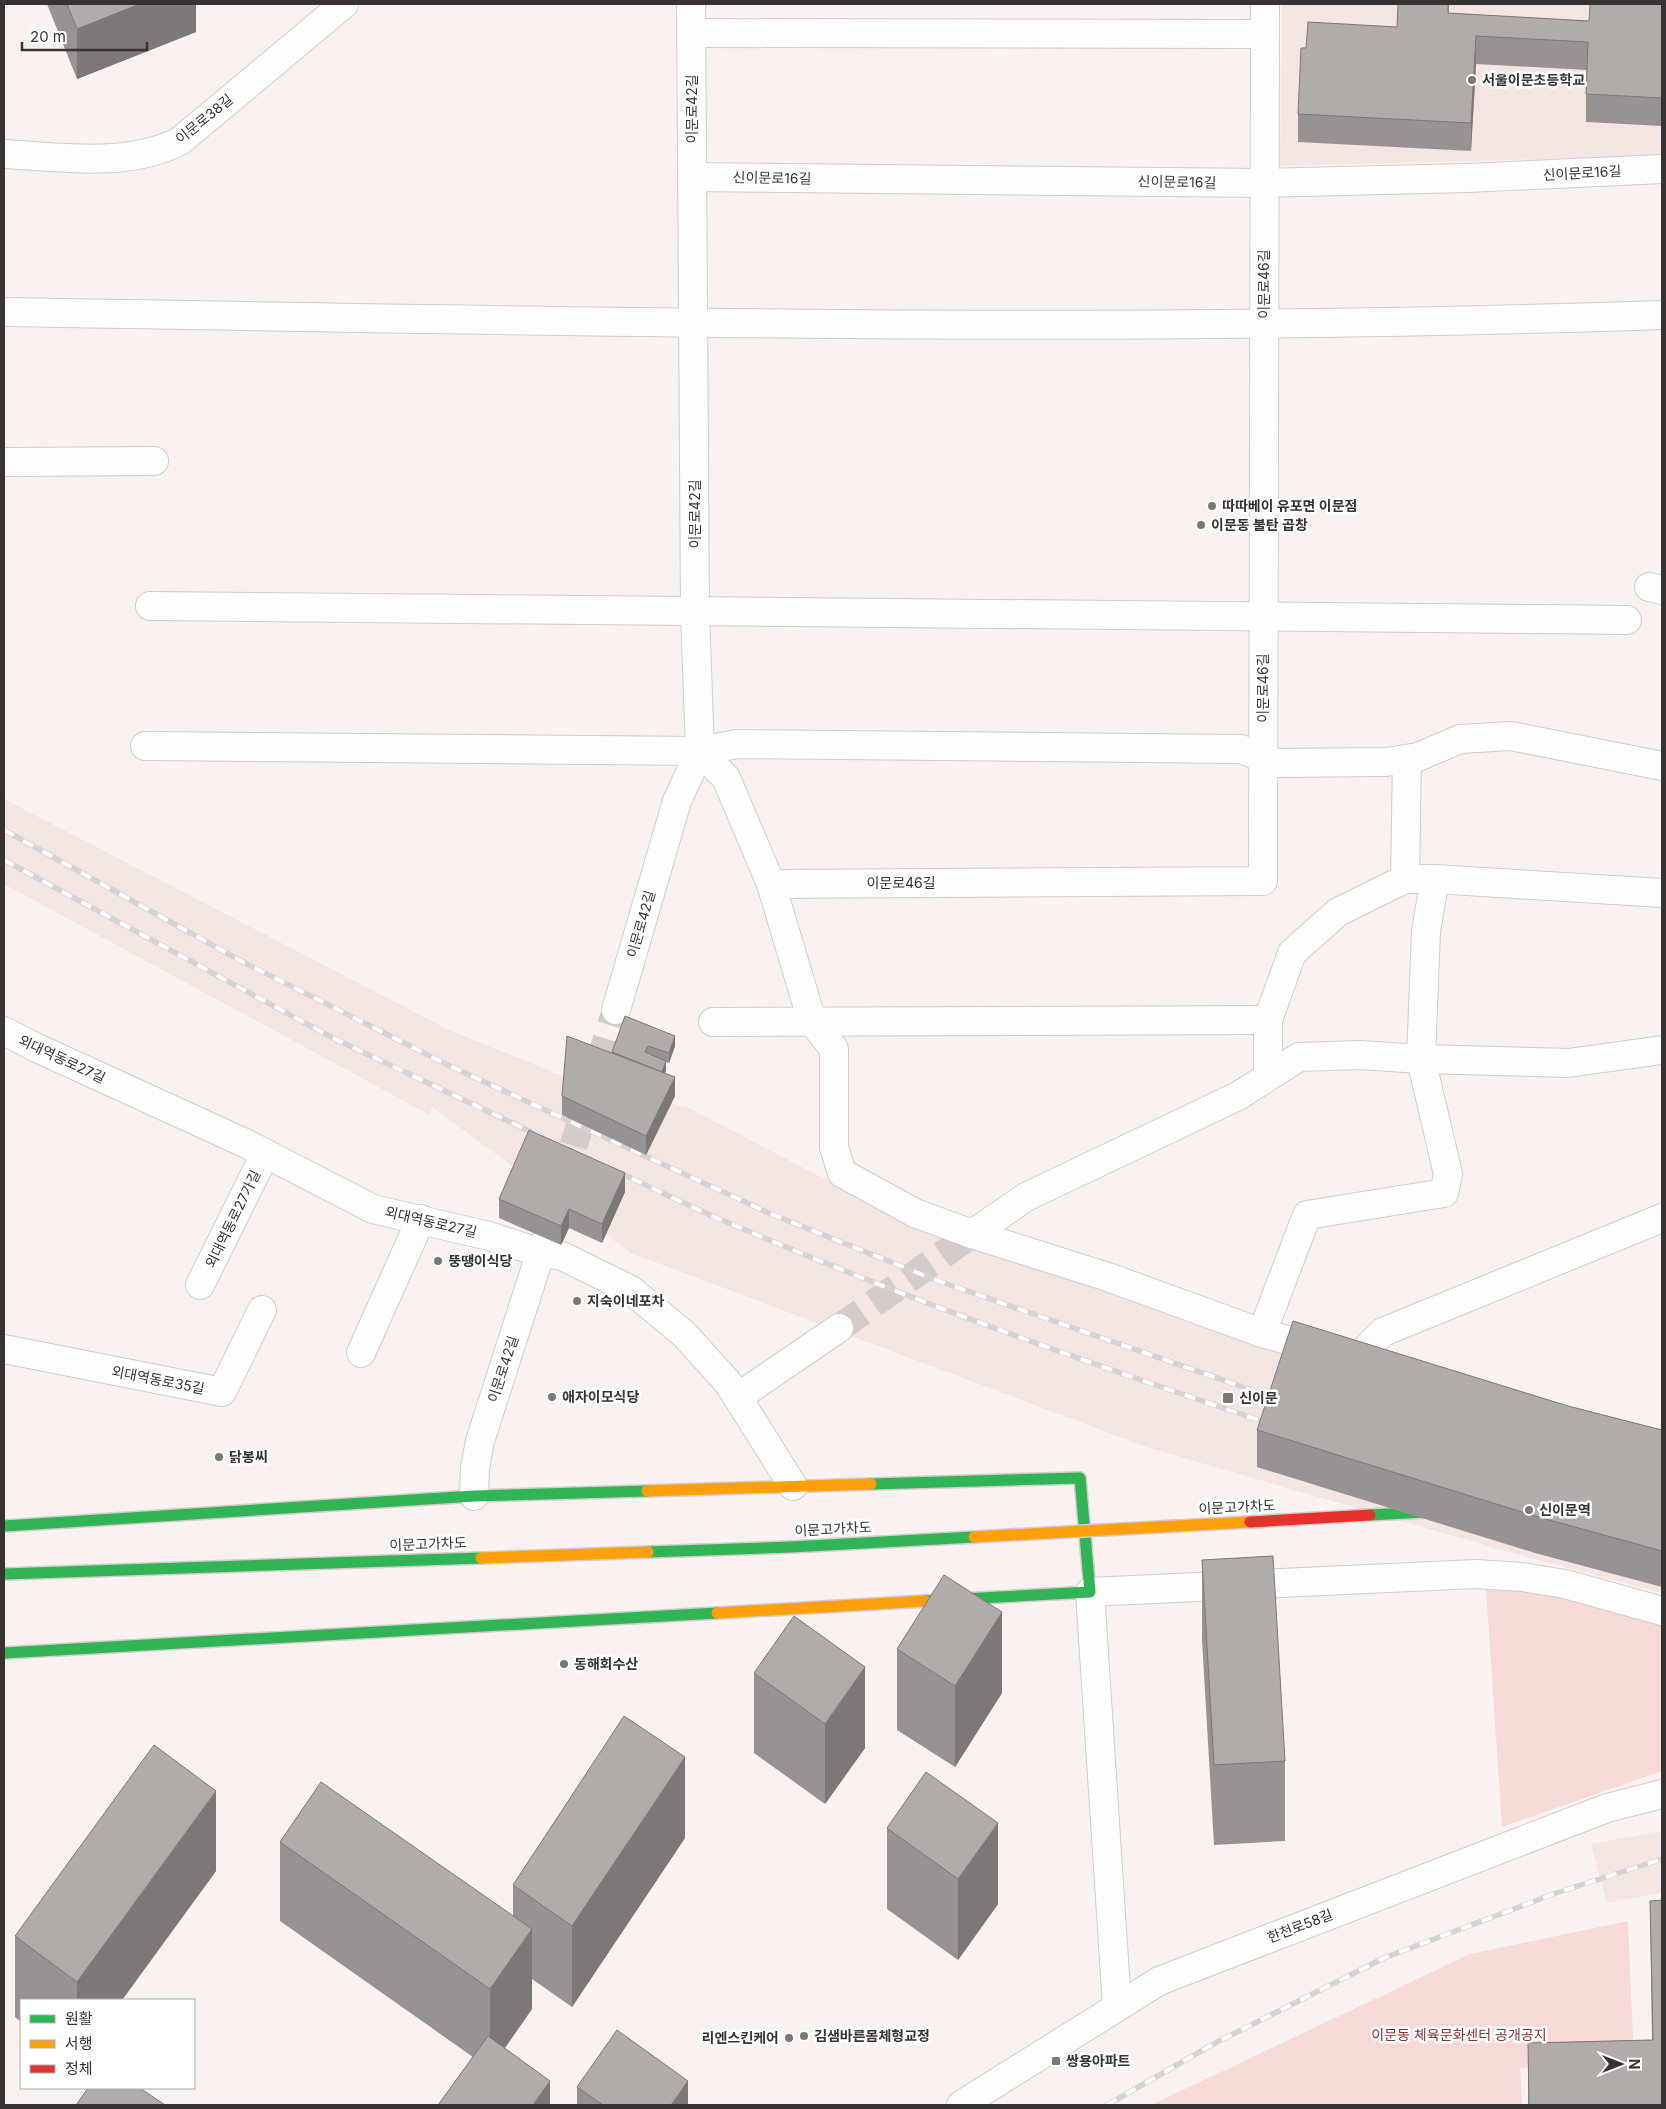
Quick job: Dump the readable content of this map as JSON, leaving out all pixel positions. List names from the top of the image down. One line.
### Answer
{"streets":{"street":["이문로42길","이문로38길","신이문로16길","이문로46길","외대역동로27길","외대역동로27가길","외대역동로35길","이문고가차도","한천로58길"]},"crossings":[["이문로42길","신이문로16길"],["이문로42길","외대역동로27길"],["신이문로16길","이문로46길"],["외대역동로27길","외대역동로27가길"]],"parks":["이문동 체육문화센터 공개공지"],"places":{"other":["서울이문초등학교","따따베이 유포면 이문점","이문동 불탄 곱창","뚱땡이식당","지숙이네포차","애자이모식당","닭봉씨","신이문역","동해회수산","김샘바른몸체형교정","리엔스킨케어"],"transit":["신이문","쌍용아파트"]},"legend":["원활","서행","정체"],"scale_bar":"20 m","north":"right"}
